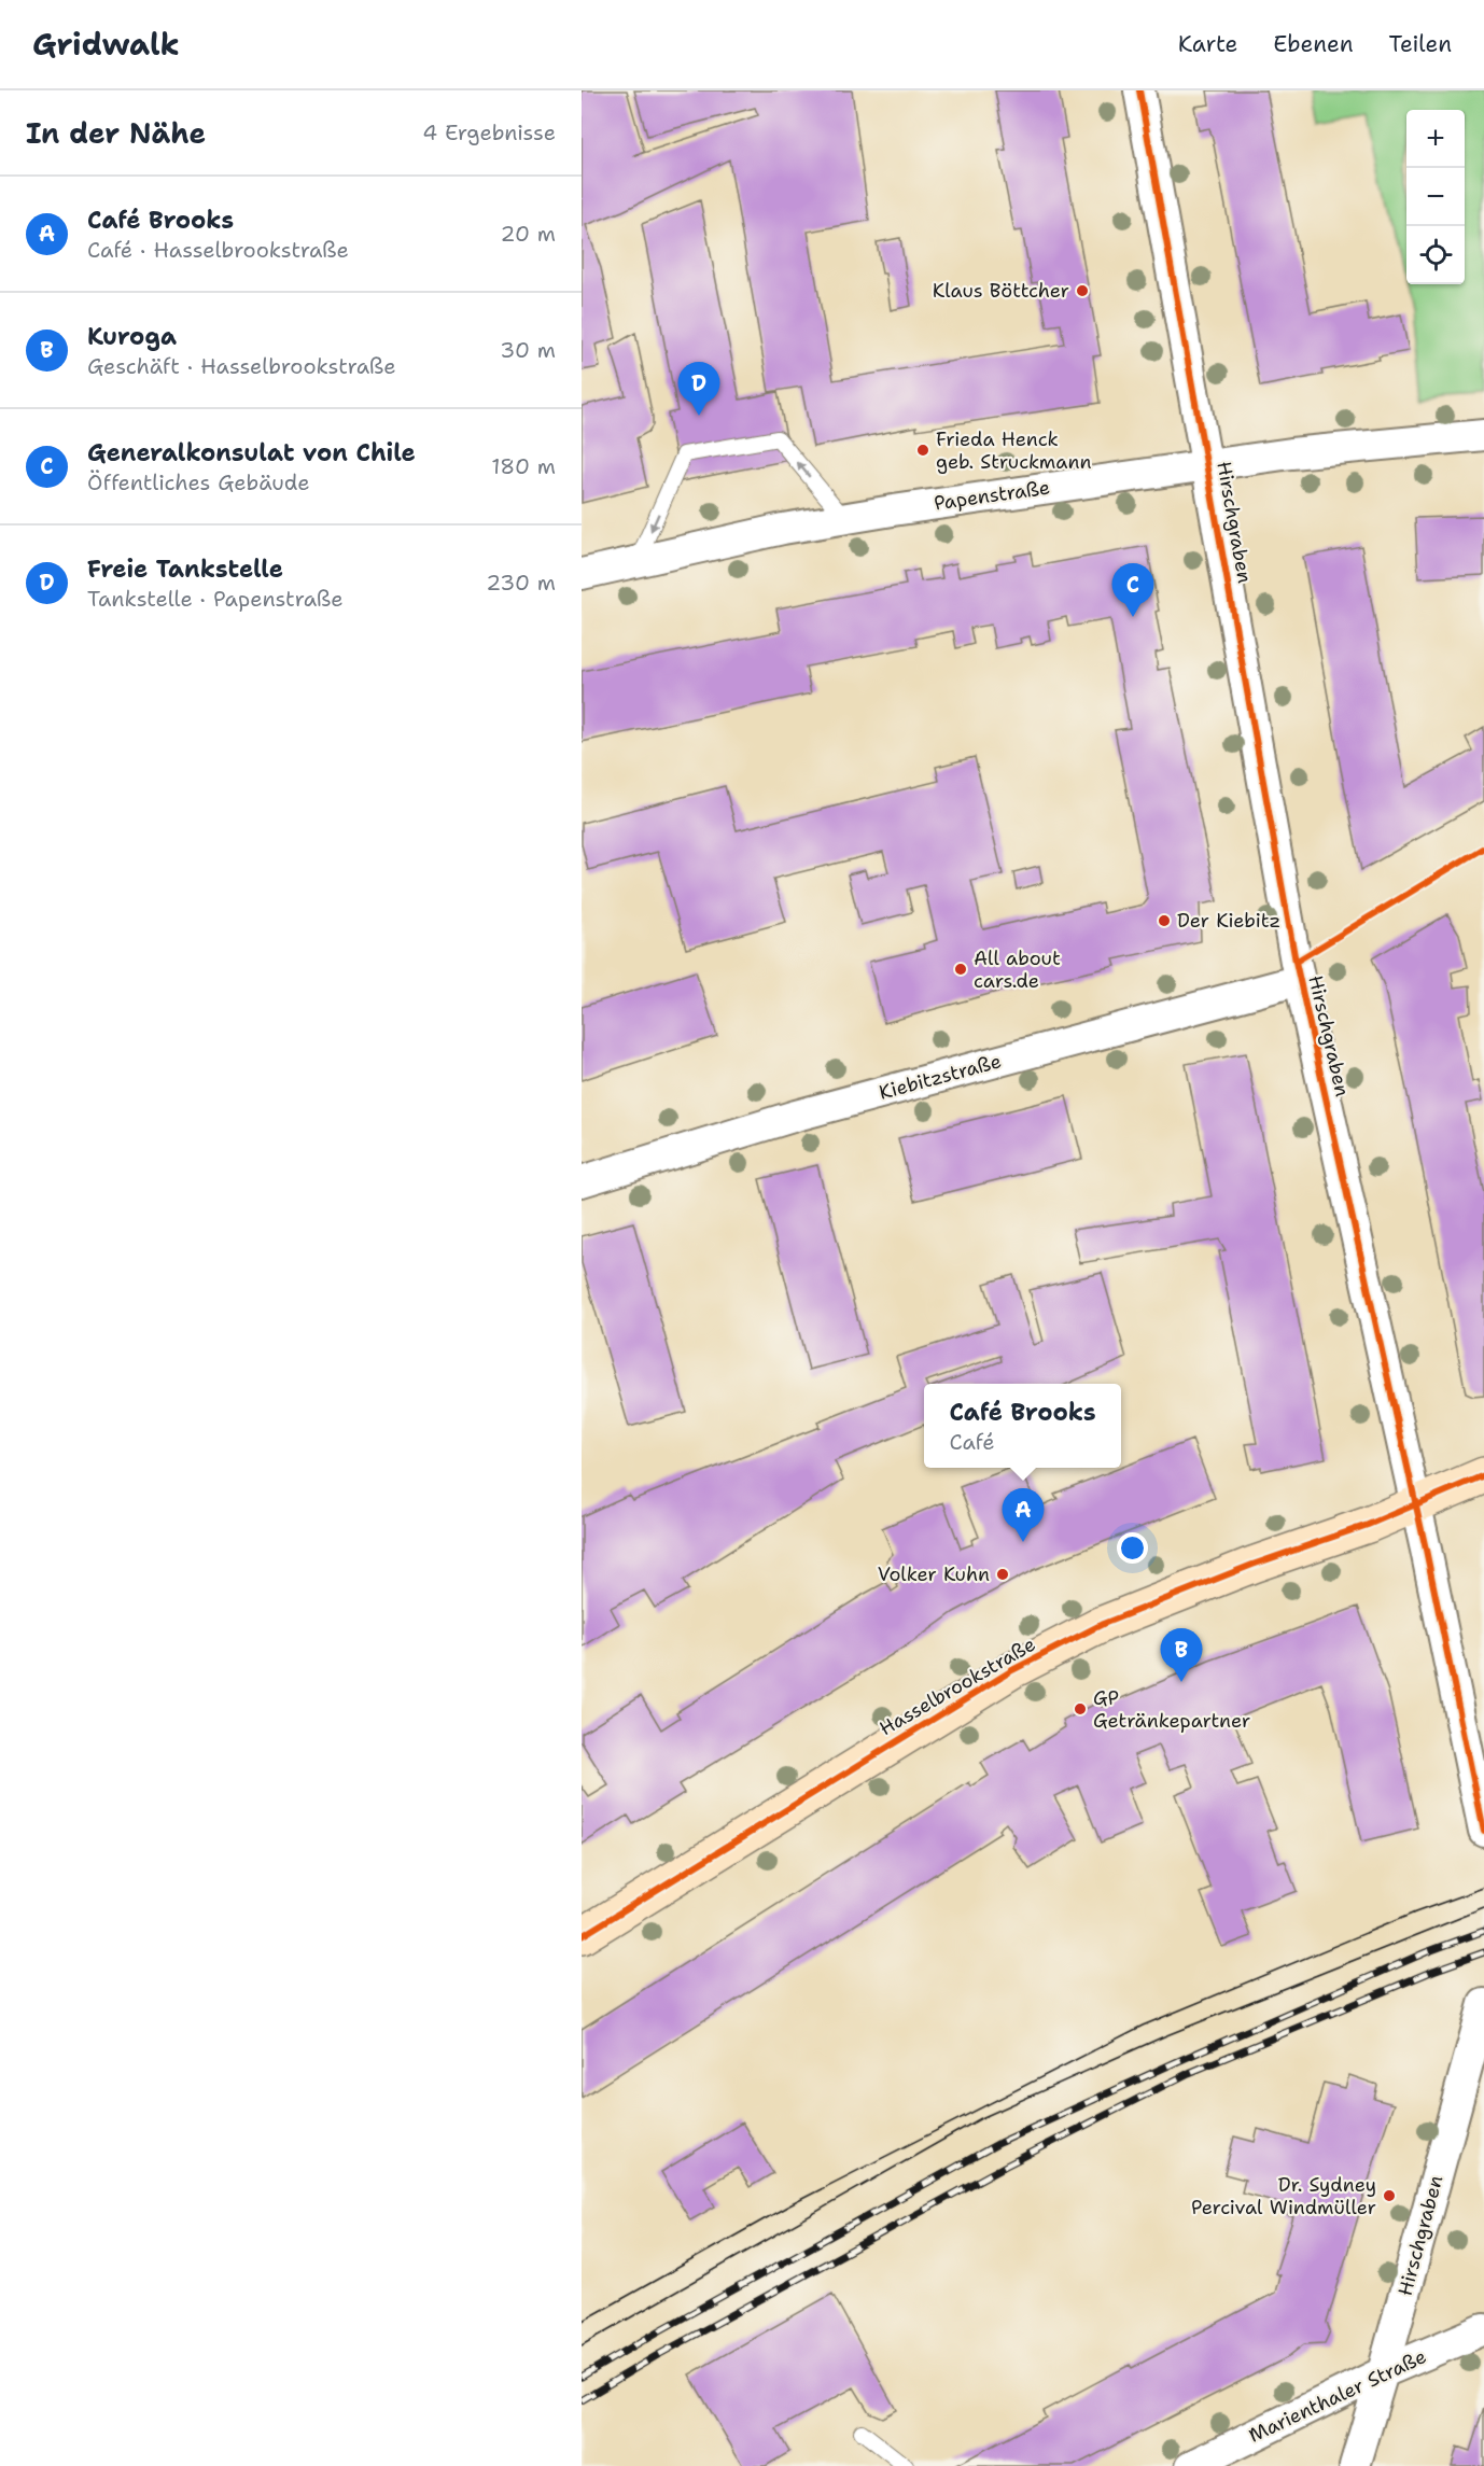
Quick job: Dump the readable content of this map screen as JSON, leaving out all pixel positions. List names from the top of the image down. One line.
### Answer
{"streets":{"street":["Papenstraße","Hirschgraben","Kiebitzstraße","Hasselbrookstraße","Marienthaler Straße"]},"crossings":[["Papenstraße","Hirschgraben"],["Hirschgraben","Kiebitzstraße"],["Hirschgraben","Hasselbrookstraße"],["Hirschgraben","Marienthaler Straße"]],"places":["Klaus Böttcher","Frieda Henck geb. Struckmann","Der Kiebitz","All about cars.de","Volker Kuhn","GP Getränkepartner","Dr. Sydney Percival Windmüller"],"page":{"header":"Gridwalk","nav":["Karte","Ebenen","Teilen"],"heading":["In der Nähe","4 Ergebnisse"],"map_buttons":["+","−"],"list":[{"mark":"A","name":"Café Brooks","note":"Café · Hasselbrookstraße","value":"20 m"},{"mark":"B","name":"Kuroga","note":"Geschäft · Hasselbrookstraße","value":"30 m"},{"mark":"C","name":"Generalkonsulat von Chile","note":"Öffentliches Gebäude","value":"180 m"},{"mark":"D","name":"Freie Tankstelle","note":"Tankstelle · Papenstraße","value":"230 m"}],"pins":["D","C","A","B"],"popup":["Café Brooks","Café"]}}
